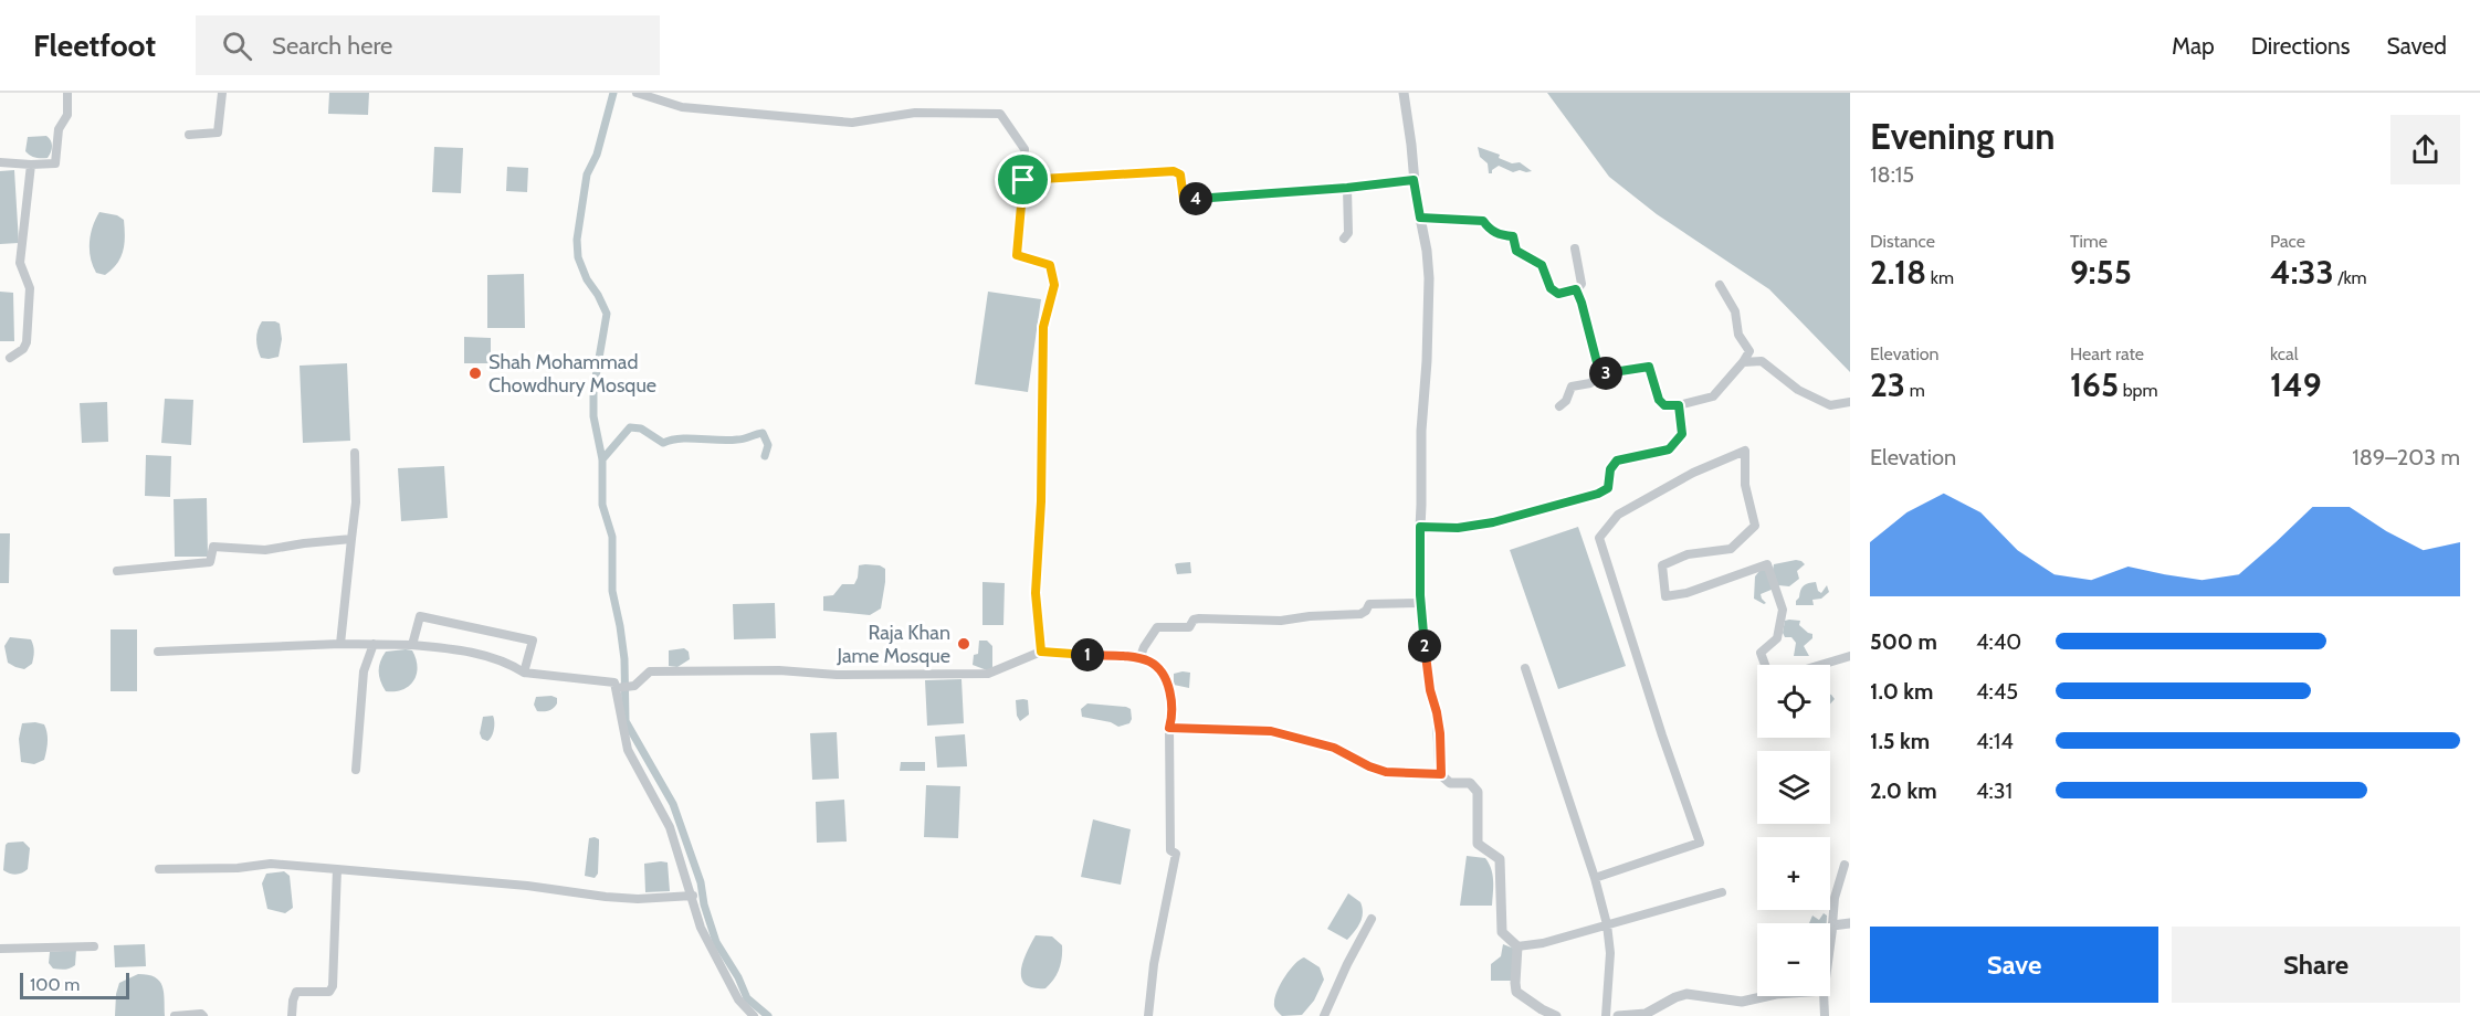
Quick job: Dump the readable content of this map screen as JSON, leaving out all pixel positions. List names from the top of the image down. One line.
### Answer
{"places":["Shah Mohammad Chowdhury Mosque","Raja Khan Jame Mosque"],"scale_bar":"100 m","page":{"header":"Fleetfoot","search":"Search here","nav":["Map","Directions","Saved"],"heading":["Evening run","18:15"],"pins":["4","3","2","1"],"stats":[["Distance","2.18 km"],["Time","9:55"],["Pace","4:33 /km"],["Elevation","23 m"],["Heart rate","165 bpm"],["kcal","149"]],"chart":["Elevation","189–203 m"],"list":[{"name":"500 m","note":"4:40"},{"name":"1.0 km","note":"4:45"},{"name":"1.5 km","note":"4:14"},{"name":"2.0 km","note":"4:31"}],"map_buttons":["+","−"],"buttons":["Save","Share"],"scale":"100 m"}}
